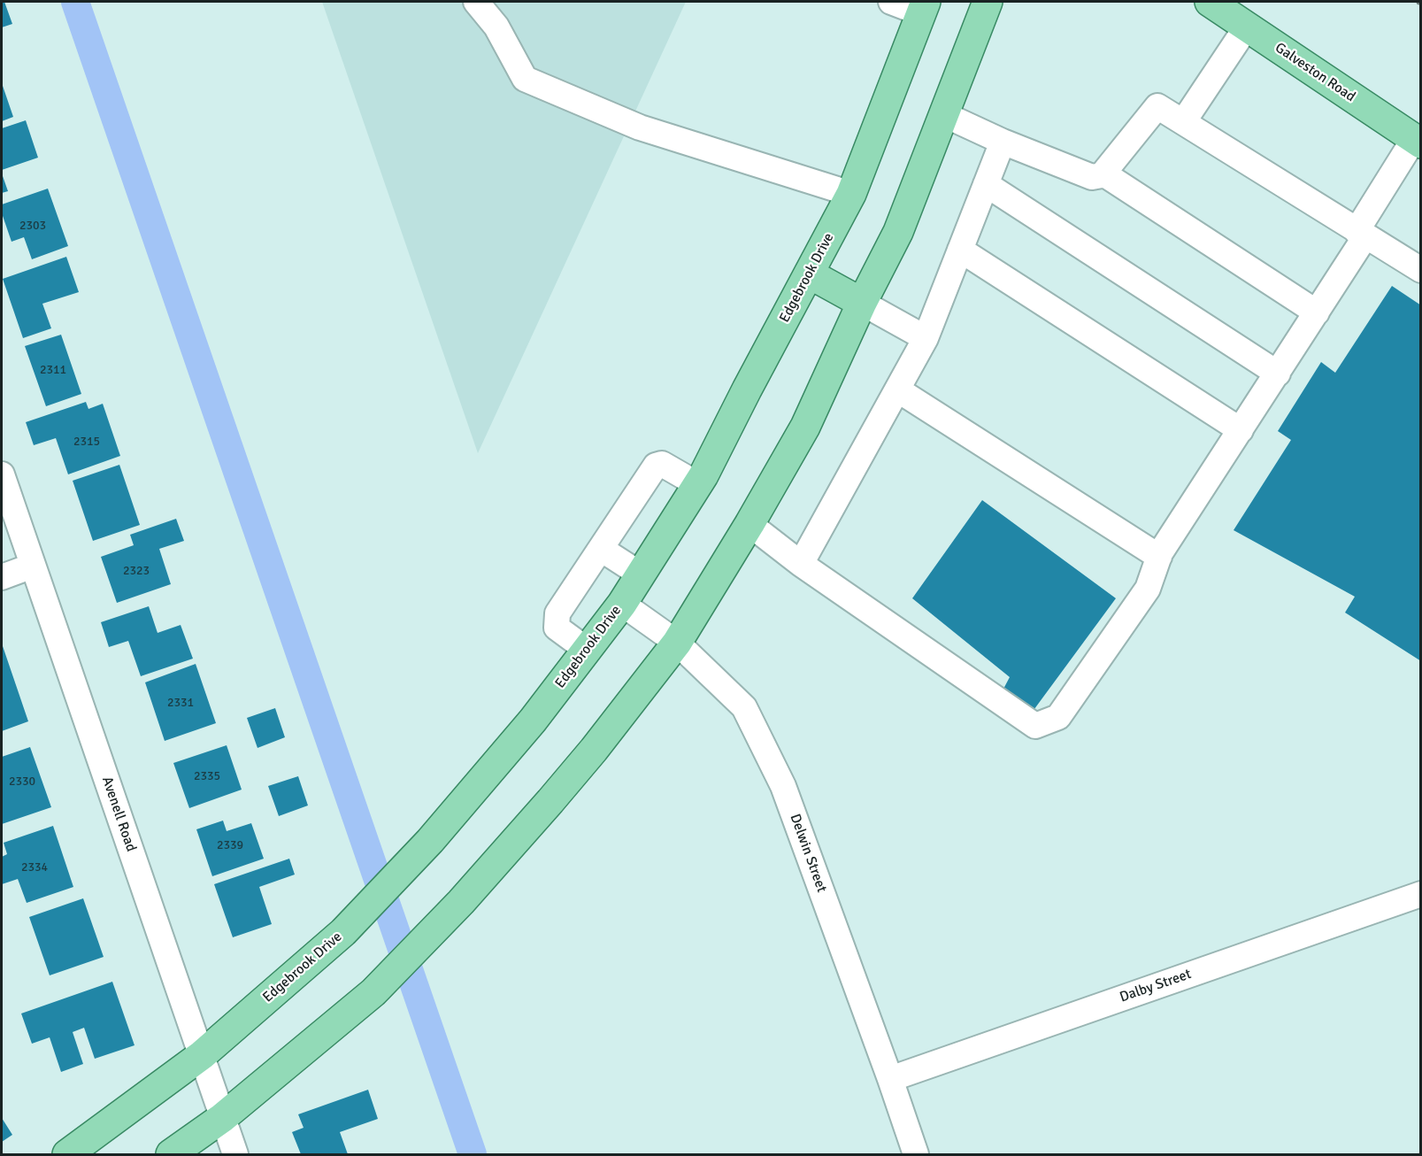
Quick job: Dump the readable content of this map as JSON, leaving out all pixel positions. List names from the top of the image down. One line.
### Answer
{"streets":{"main road":["Galveston Road","Edgebrook Drive"],"street":["Avenell Road","Delwin Street","Dalby Street"]},"crossings":[["Edgebrook Drive","Avenell Road"],["Edgebrook Drive","Delwin Street"],["Delwin Street","Dalby Street"]],"house_numbers":["2303","2311","2315","2323","2331","2335","2330","2339","2334"]}
